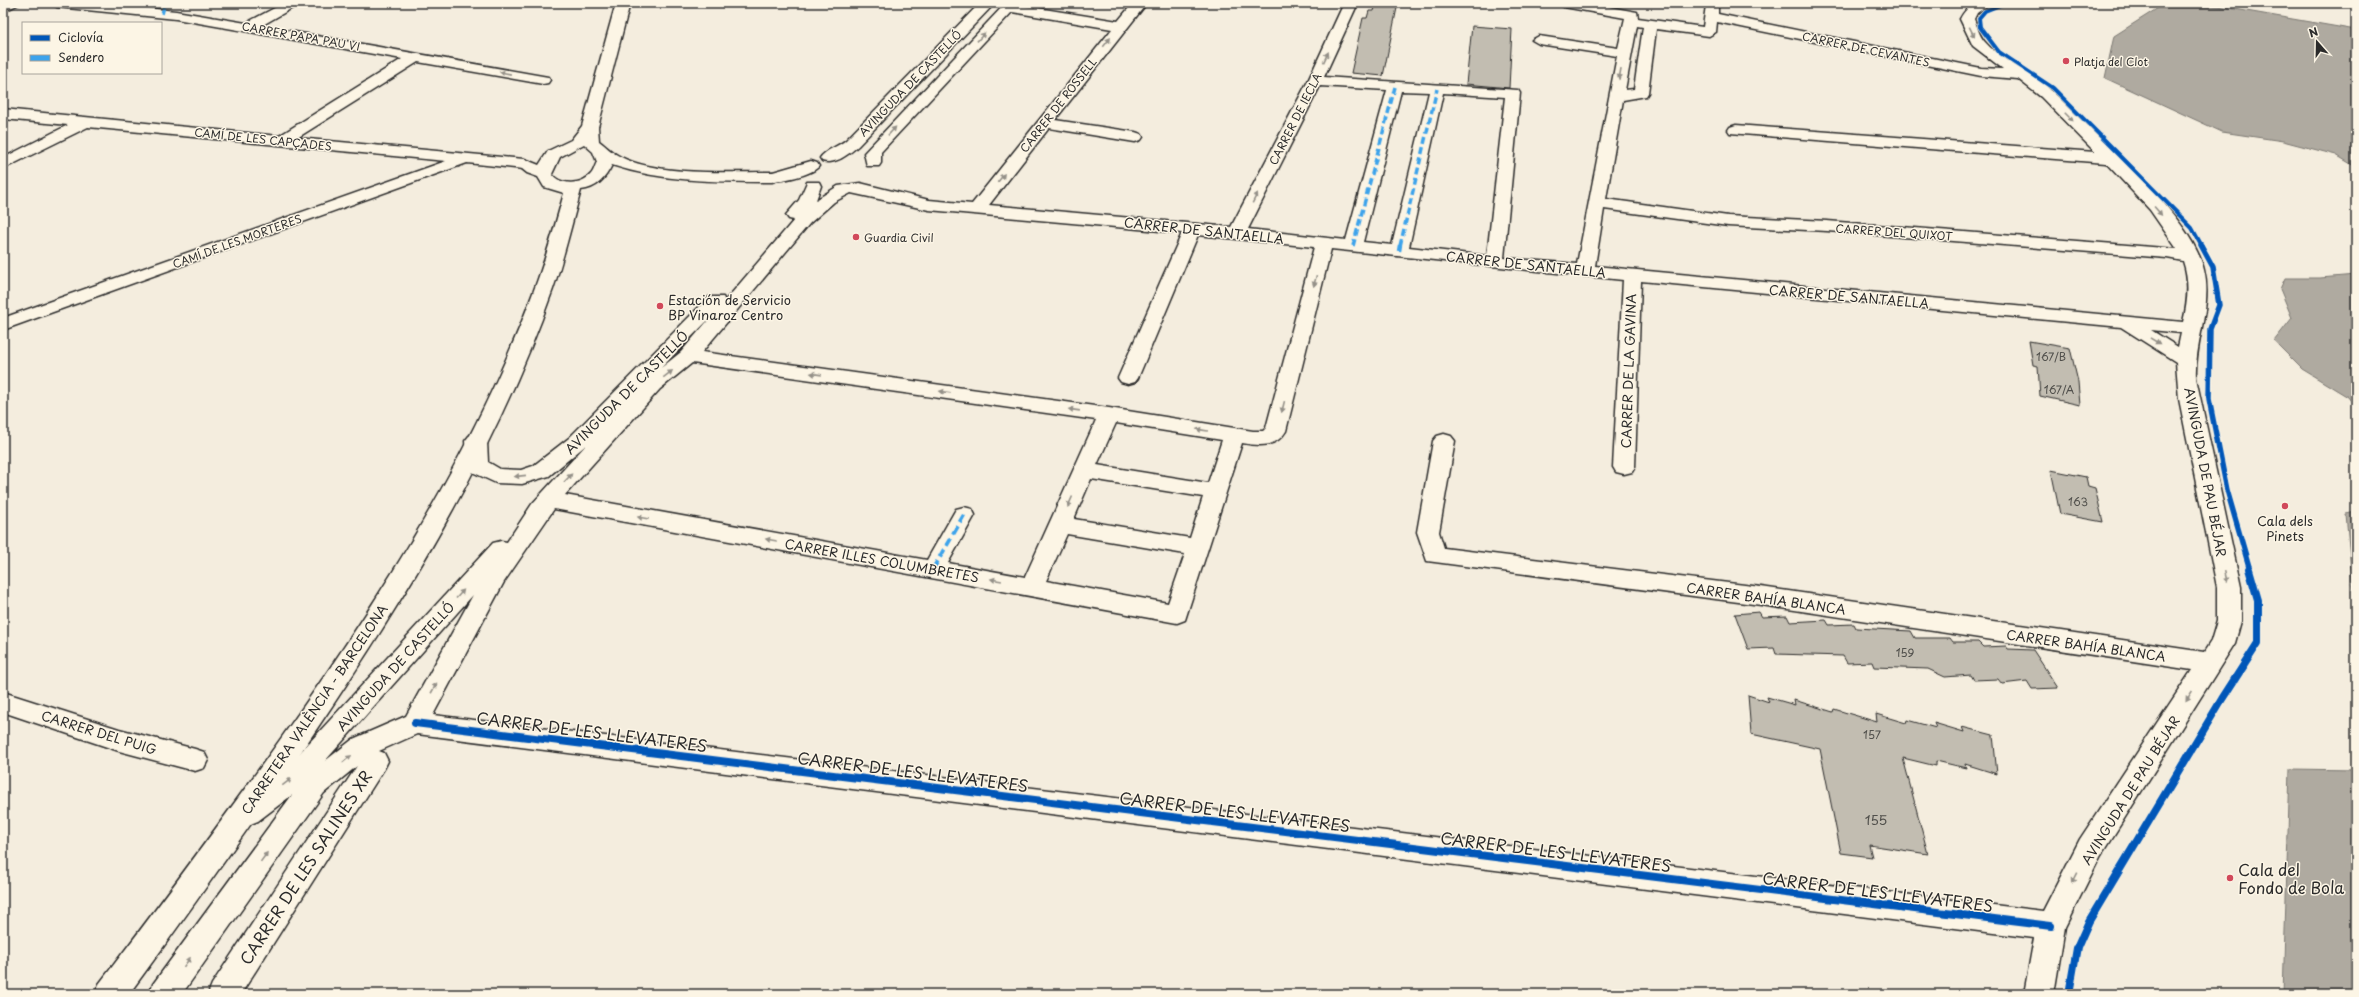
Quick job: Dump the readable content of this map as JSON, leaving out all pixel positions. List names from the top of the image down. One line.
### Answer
{"streets":{"street":["CARRER PAPA PAU VI","CARRER DE CEVANTES","AVINGUDA DE CASTELLÓ","CARRER DE ROSSELL","CARRER DE IECLA","CAMÍ DE LES CAPÇADES","CARRER DE SANTAELLA","CARRER DEL QUIXOT","CAMÍ DE LES MORTERES","CARRER DE LA GAVINA","AVINGUDA DE PAU BÉJAR","CARRER ILLES COLUMBRETES","CARRER BAHÍA BLANCA","CARRETERA VALÈNCIA - BARCELONA","CARRER DE LES LLEVATERES","CARRER DEL PUIG","CARRER DE LES SALINES XR"]},"crossings":[["CARRER DE CEVANTES","AVINGUDA DE PAU BÉJAR"],["AVINGUDA DE CASTELLÓ","CARRER DE SANTAELLA"],["AVINGUDA DE CASTELLÓ","CARRER ILLES COLUMBRETES"],["AVINGUDA DE CASTELLÓ","CARRETERA VALÈNCIA - BARCELONA"],["AVINGUDA DE CASTELLÓ","CARRER DE LES LLEVATERES"],["AVINGUDA DE CASTELLÓ","CARRER DE LES SALINES XR"],["CARRER DE ROSSELL","CARRER DE SANTAELLA"],["CARRER DE IECLA","CARRER DE SANTAELLA"],["CAMÍ DE LES CAPÇADES","CAMÍ DE LES MORTERES"],["CARRER DE SANTAELLA","CARRER DE LA GAVINA"],["CARRER DE SANTAELLA","AVINGUDA DE PAU BÉJAR"],["CARRER DEL QUIXOT","AVINGUDA DE PAU BÉJAR"],["AVINGUDA DE PAU BÉJAR","CARRER BAHÍA BLANCA"],["AVINGUDA DE PAU BÉJAR","CARRER DE LES LLEVATERES"],["CARRER DE LES LLEVATERES","CARRER DE LES SALINES XR"]],"one_way":["CARRER DE ROSSELL","AVINGUDA DE PAU BÉJAR"],"places":["Platja del Clot","Guardia Civil","Estación de Servicio BP Vinaroz Centro","Cala dels Pinets","Cala del Fondo de Bola"],"house_numbers":["167/B","167/A","163","159","157","155"],"legend":["Ciclovía","Sendero"],"north":"top"}
